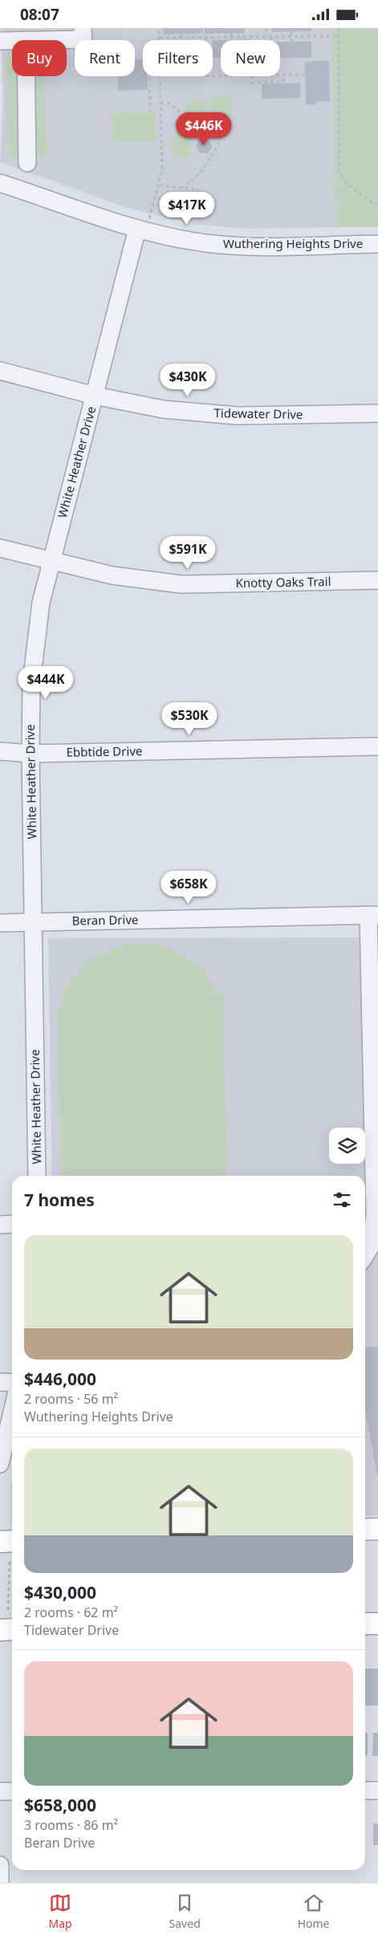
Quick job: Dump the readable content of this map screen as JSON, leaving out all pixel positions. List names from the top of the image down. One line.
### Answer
{"streets":{"street":["Wuthering Heights Drive","Tidewater Drive","White Heather Drive","Knotty Oaks Trail","Ebbtide Drive","Beran Drive"]},"crossings":[["Wuthering Heights Drive","White Heather Drive"],["Tidewater Drive","White Heather Drive"],["White Heather Drive","Knotty Oaks Trail"],["White Heather Drive","Ebbtide Drive"],["White Heather Drive","Beran Drive"]],"page":{"status":"08:07","chip":["Buy","Rent","Filters","New"],"price":["$446K","$417K","$430K","$591K","$444K","$530K","$658K"],"heading":"7 homes","list":[{"name":"$446,000","note":"2 rooms · 56 m² · Wuthering Heights Drive"},{"name":"$430,000","note":"2 rooms · 62 m² · Tidewater Drive"},{"name":"$658,000","note":"3 rooms · 86 m² · Beran Drive"}],"tabs":["Map","Saved","Home"]}}
